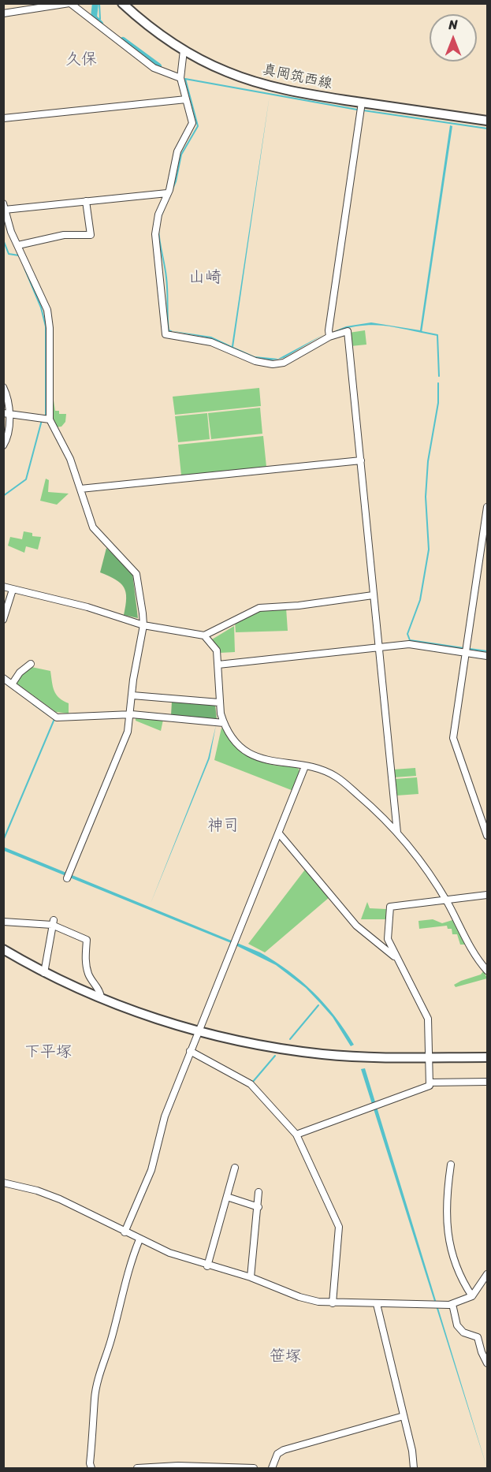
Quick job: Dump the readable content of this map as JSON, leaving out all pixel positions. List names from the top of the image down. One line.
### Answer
{"streets":{"street":["真岡筑西線"]},"districts":["久保","山崎","神司","下平塚","笹塚"],"north":"top"}
